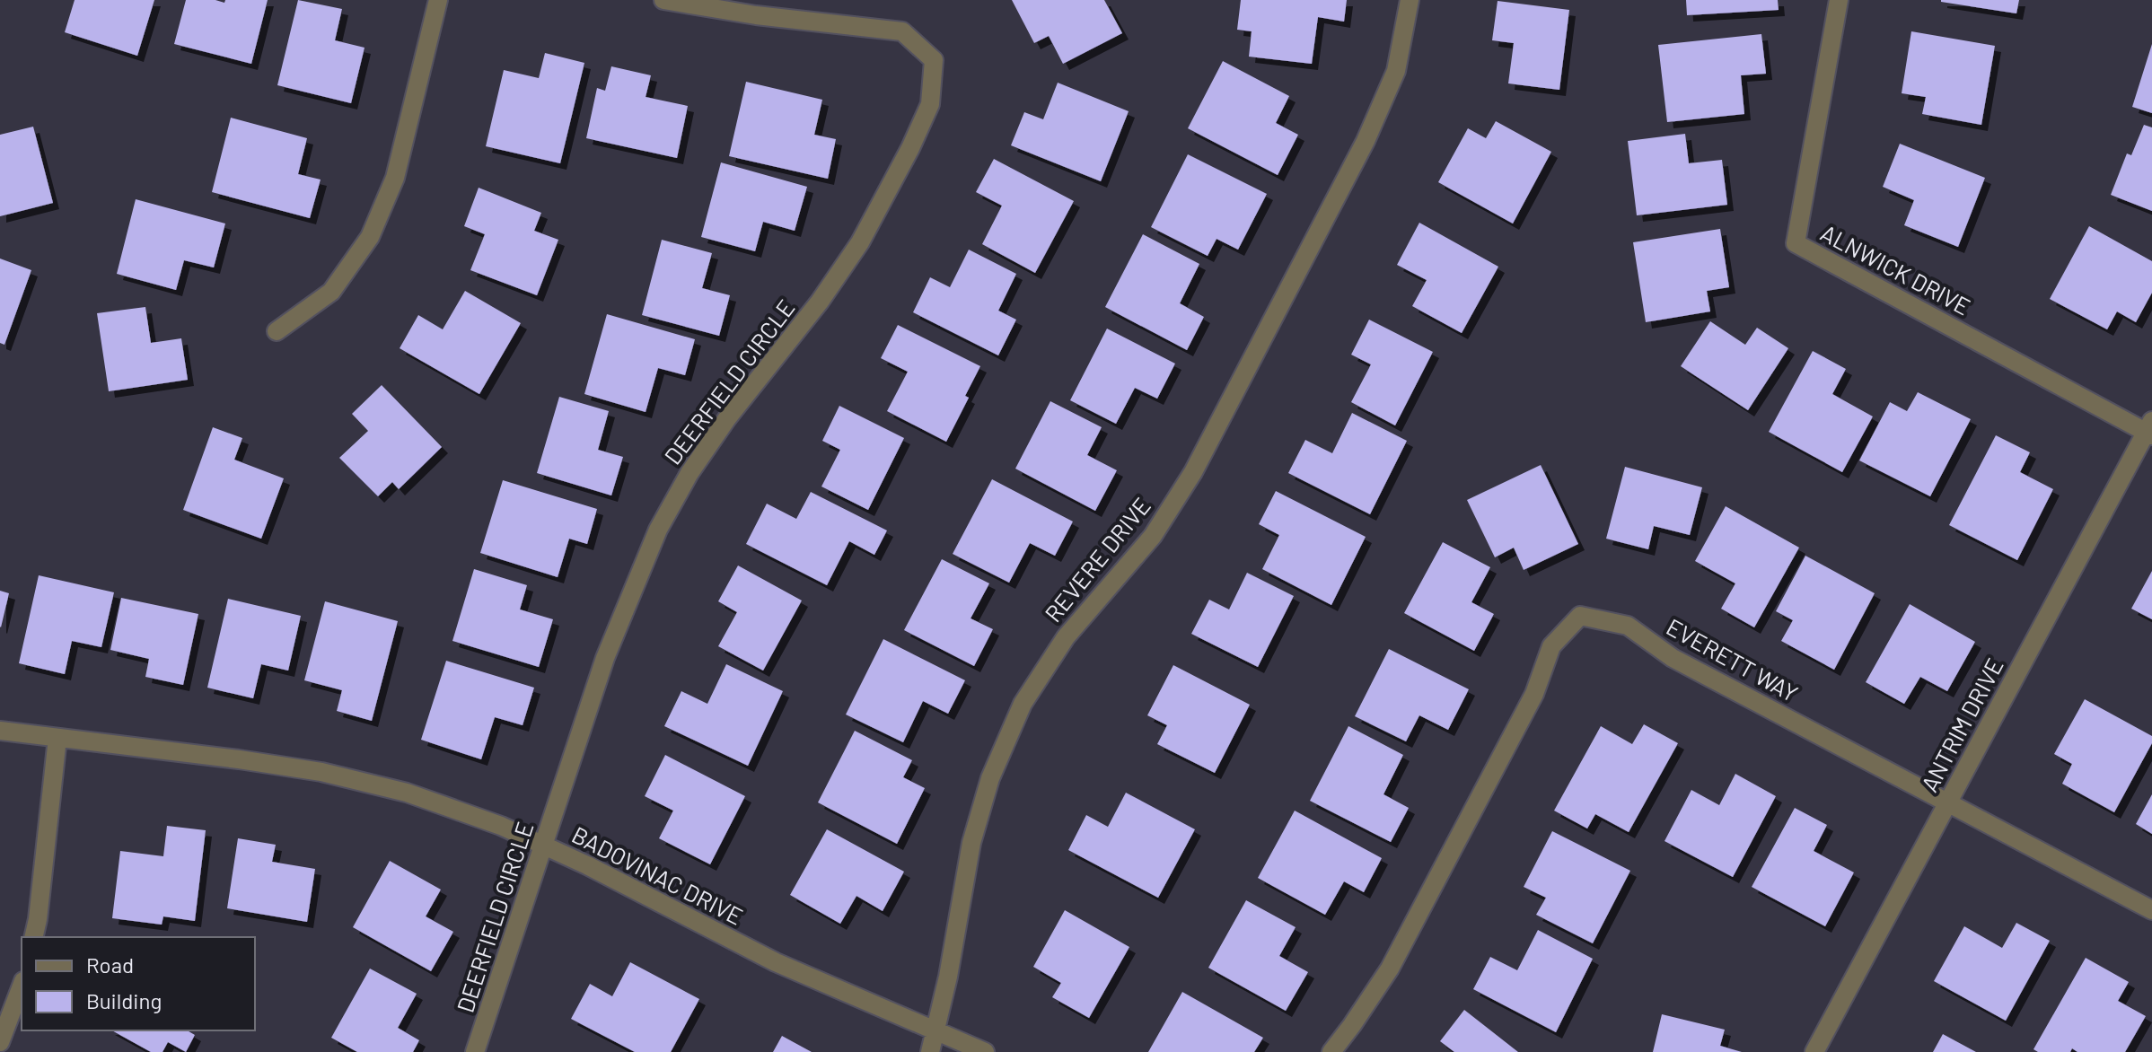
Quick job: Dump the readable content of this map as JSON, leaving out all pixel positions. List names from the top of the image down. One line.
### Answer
{"streets":{"street":["ALNWICK DRIVE","DEERFIELD CIRCLE","REVERE DRIVE","EVERETT WAY","ANTRIM DRIVE","BADOVINAC DRIVE"]},"crossings":[["ALNWICK DRIVE","ANTRIM DRIVE"],["DEERFIELD CIRCLE","BADOVINAC DRIVE"],["REVERE DRIVE","BADOVINAC DRIVE"],["EVERETT WAY","ANTRIM DRIVE"]],"legend":["Road","Building"]}
